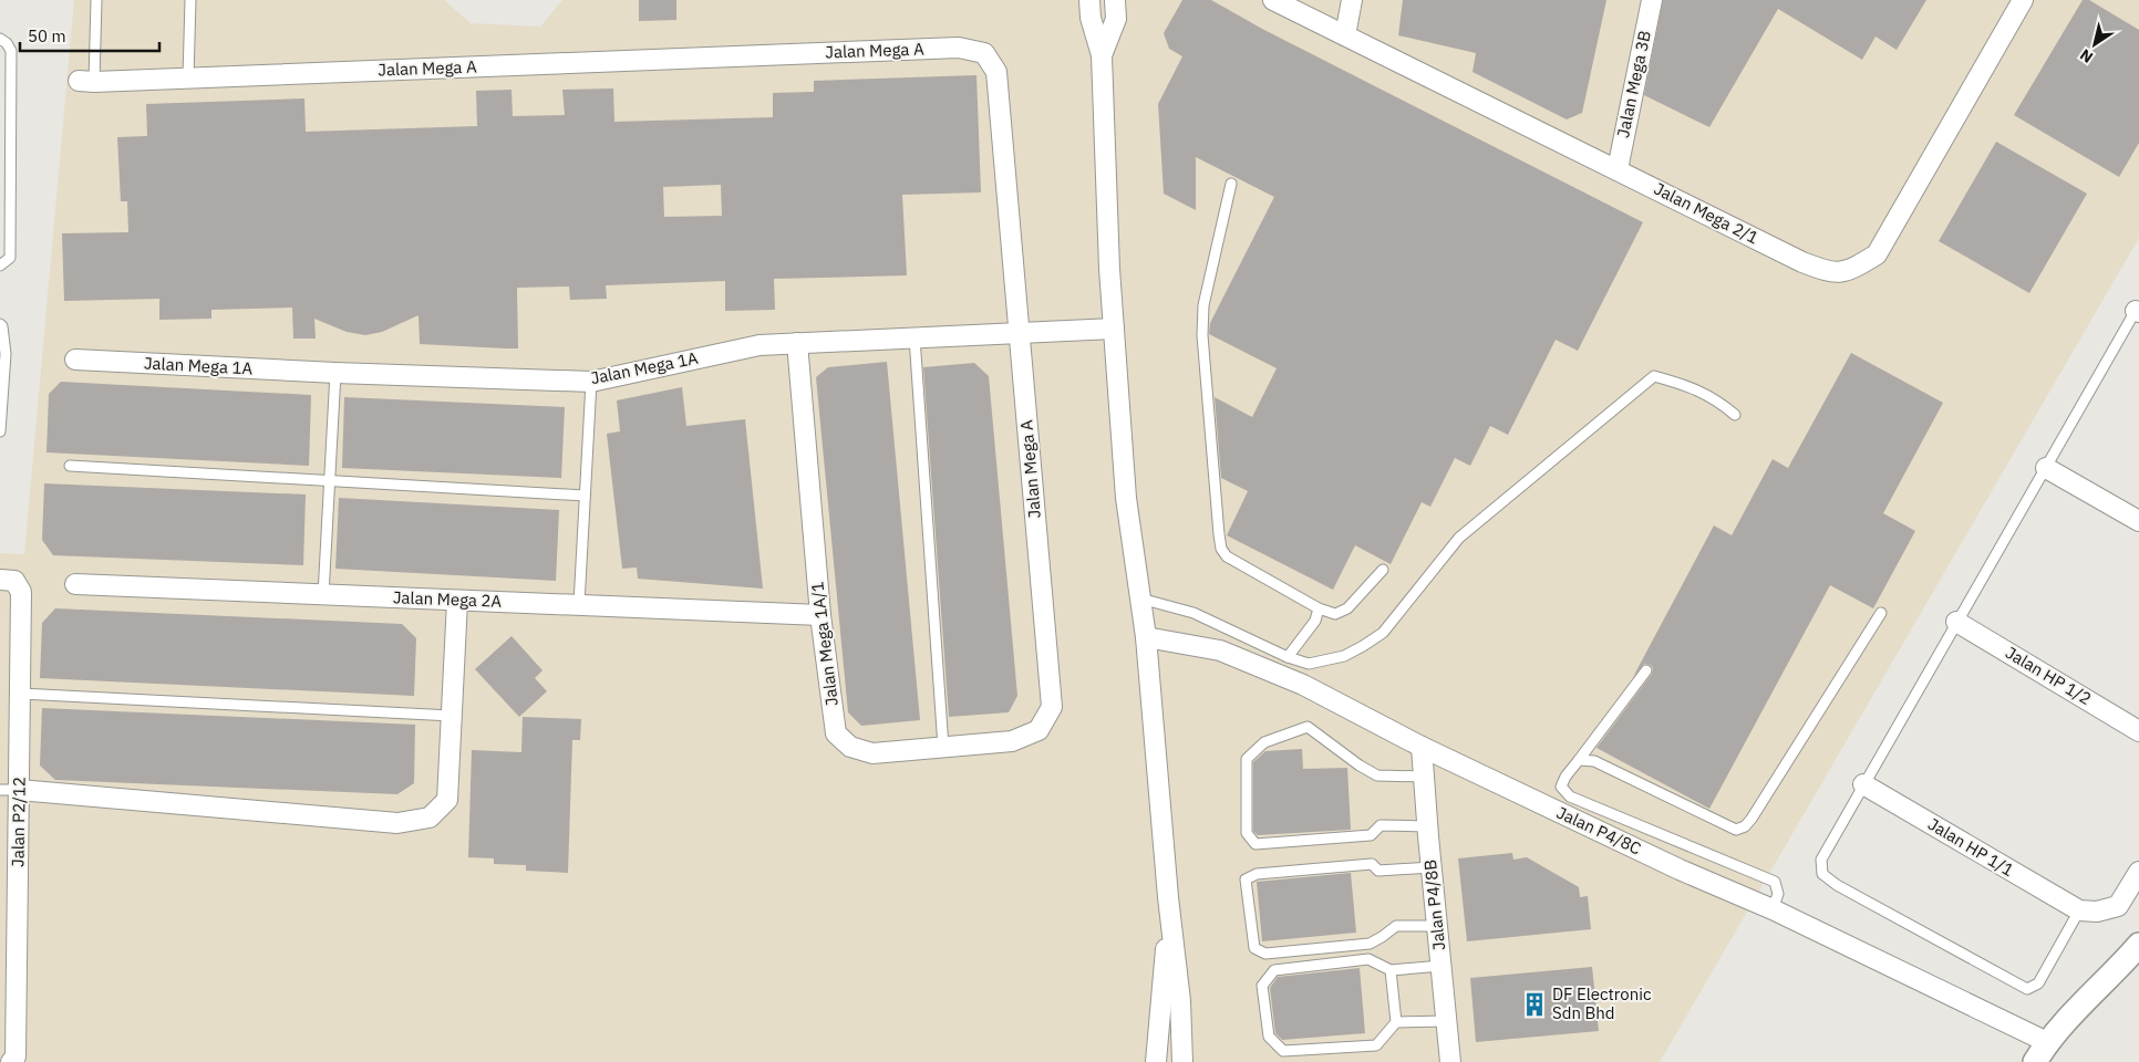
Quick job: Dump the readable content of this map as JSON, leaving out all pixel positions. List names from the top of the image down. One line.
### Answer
{"streets":{"street":["Jalan Mega A","Jalan Mega 3B","Jalan Mega 2/1","Jalan Mega 1A","Jalan Mega 2A","Jalan Mega 1A/1","Jalan HP 1/2","Jalan P2/12","Jalan P4/8C","Jalan HP 1/1","Jalan P4/8B"]},"crossings":[["Jalan Mega A","Jalan Mega 1A"],["Jalan Mega A","Jalan Mega 1A/1"],["Jalan Mega 3B","Jalan Mega 2/1"],["Jalan Mega 1A","Jalan Mega 1A/1"],["Jalan Mega 2A","Jalan Mega 1A/1"],["Jalan P4/8C","Jalan P4/8B"]],"places":{"building":["DF Electronic Sdn Bhd"]},"scale_bar":"50 m","north":"bottom left"}
